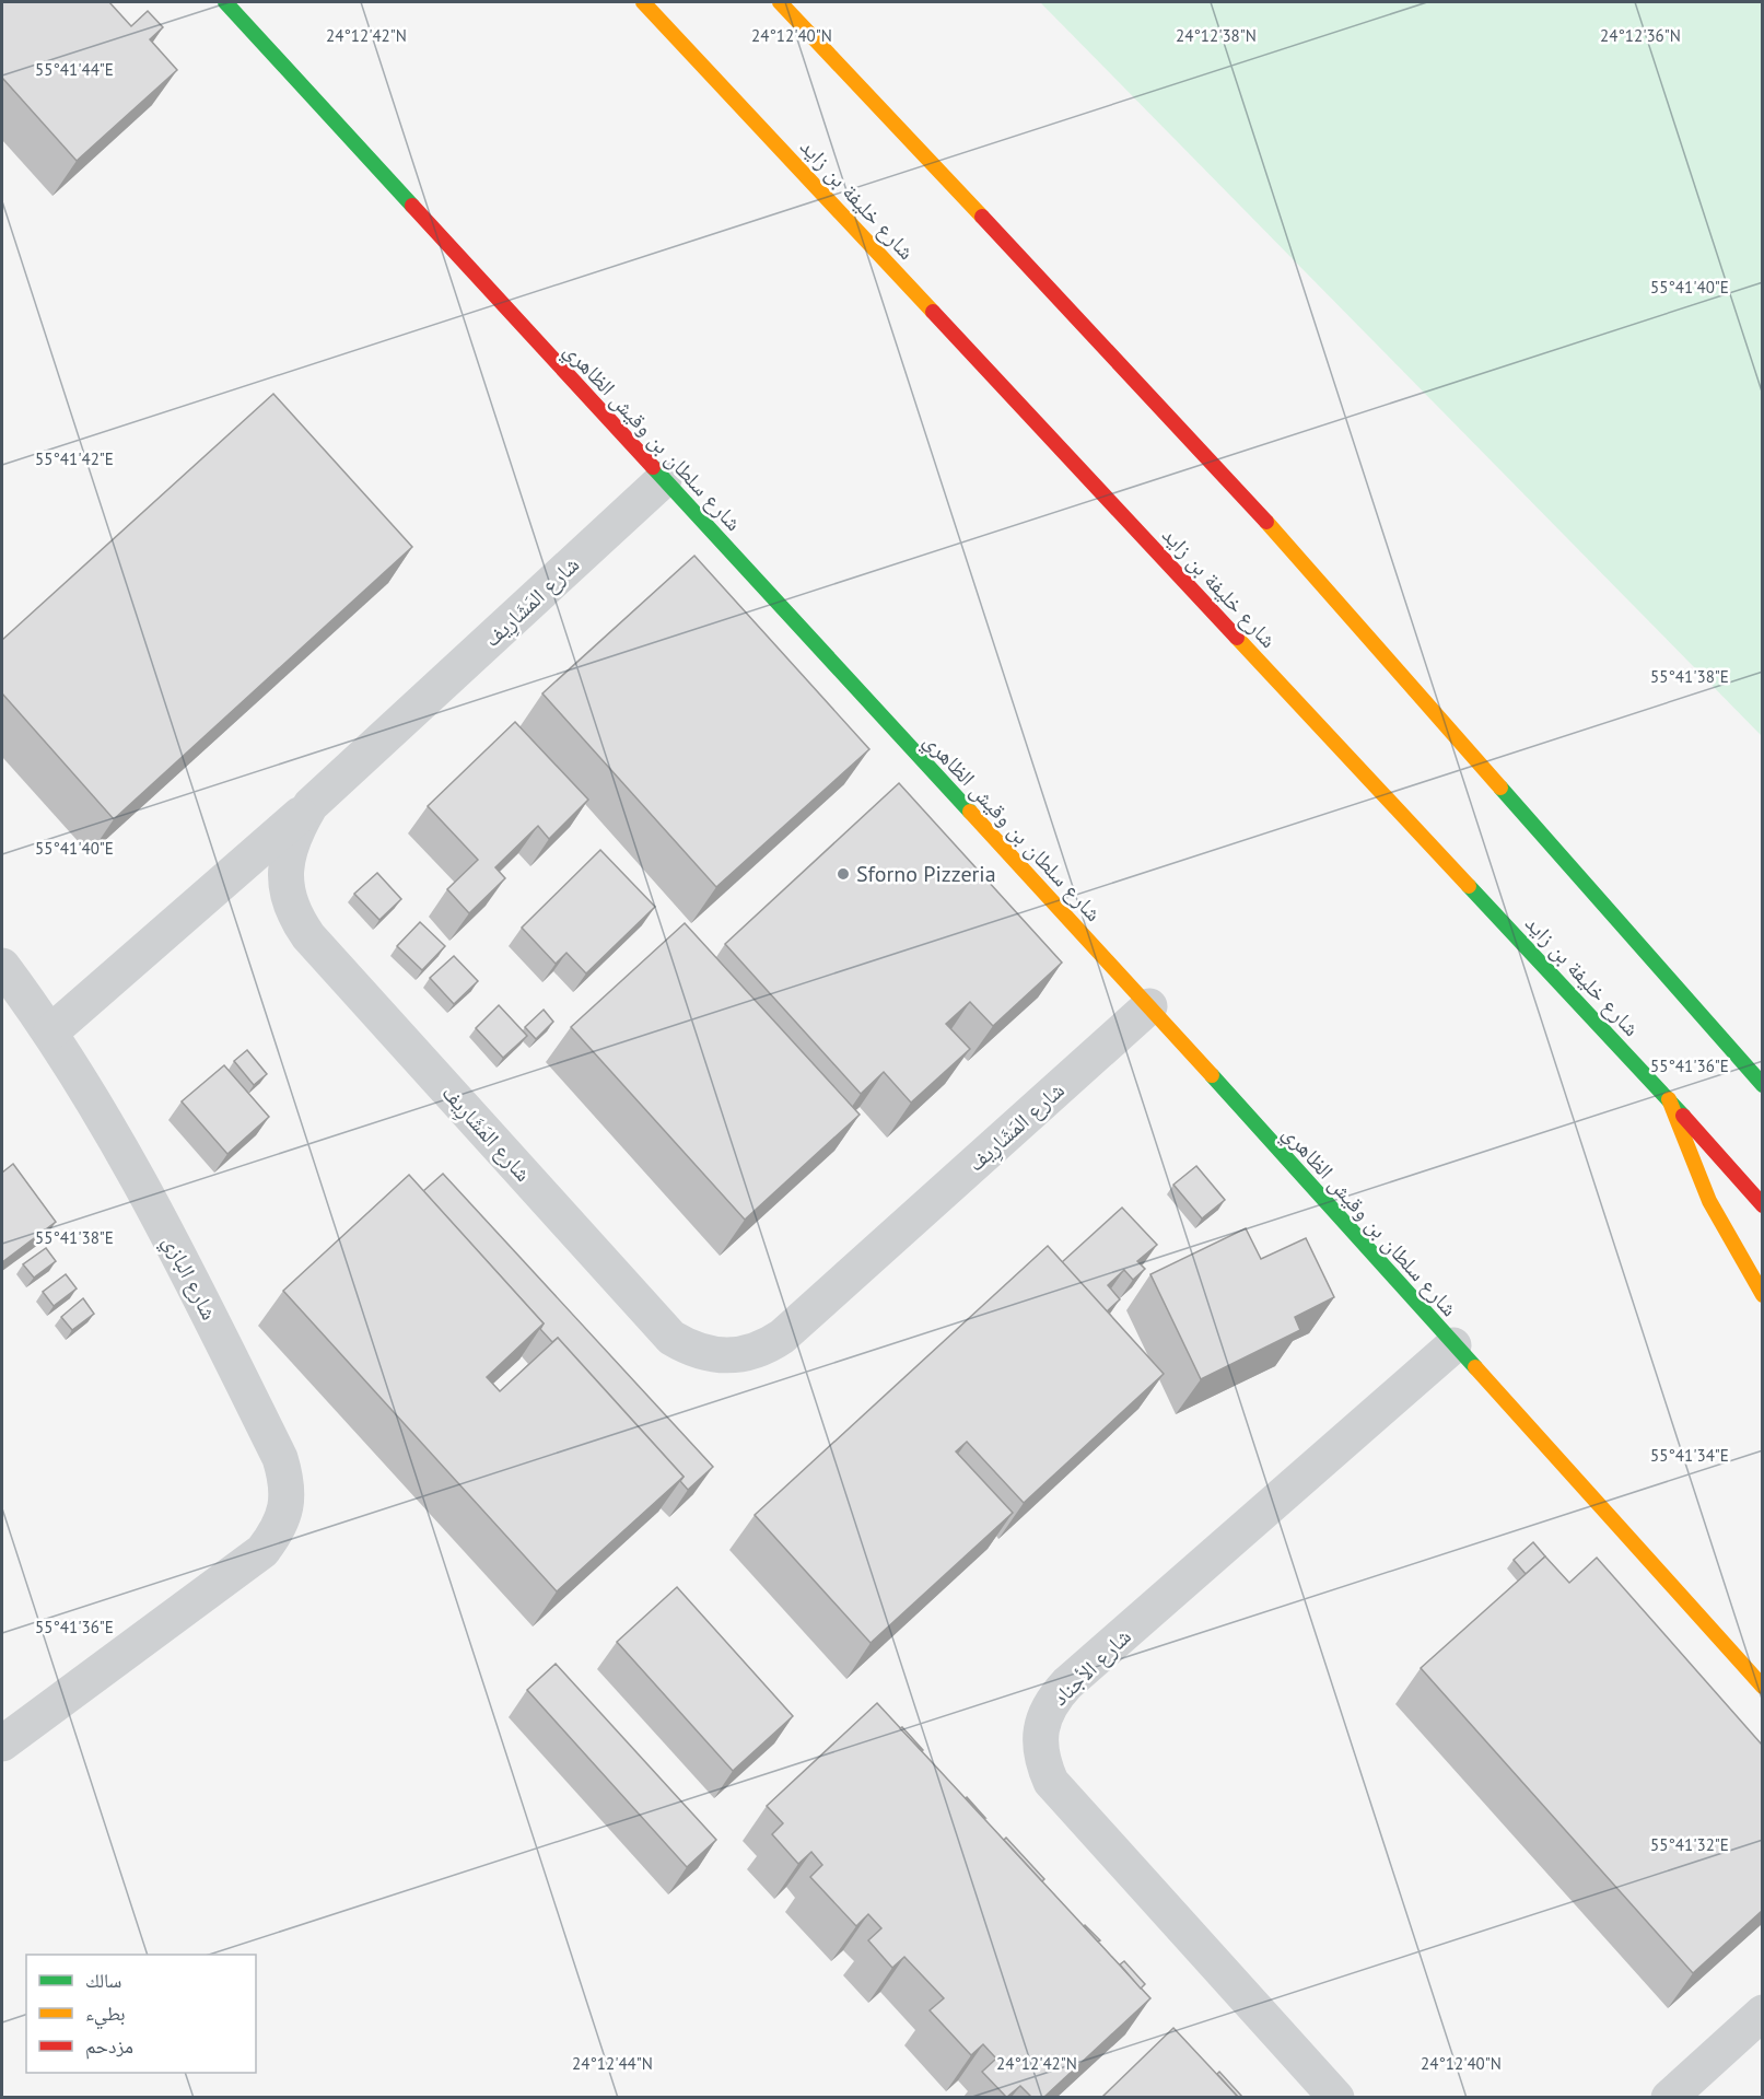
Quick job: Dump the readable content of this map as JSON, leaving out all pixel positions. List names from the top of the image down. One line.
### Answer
{"streets":{"main road":["شارع خليفة بن زايد","شارع سلطان بن وقيش الظاهري"],"street":["شارع المَشَارِيف","شارع البازي","شارع الأجناد"]},"crossings":[["شارع سلطان بن وقيش الظاهري","شارع المَشَارِيف"],["شارع سلطان بن وقيش الظاهري","شارع الأجناد"]],"places":["Sforno Pizzeria"],"legend":["سالك","بطيء","مزدحم"],"coordinates":["24°12'42\"N","24°12'40\"N","24°12'38\"N","24°12'36\"N","55°41'44\"E","55°41'40\"E","55°41'42\"E","55°41'38\"E","55°41'36\"E","55°41'34\"E","55°41'32\"E","24°12'44\"N"]}
